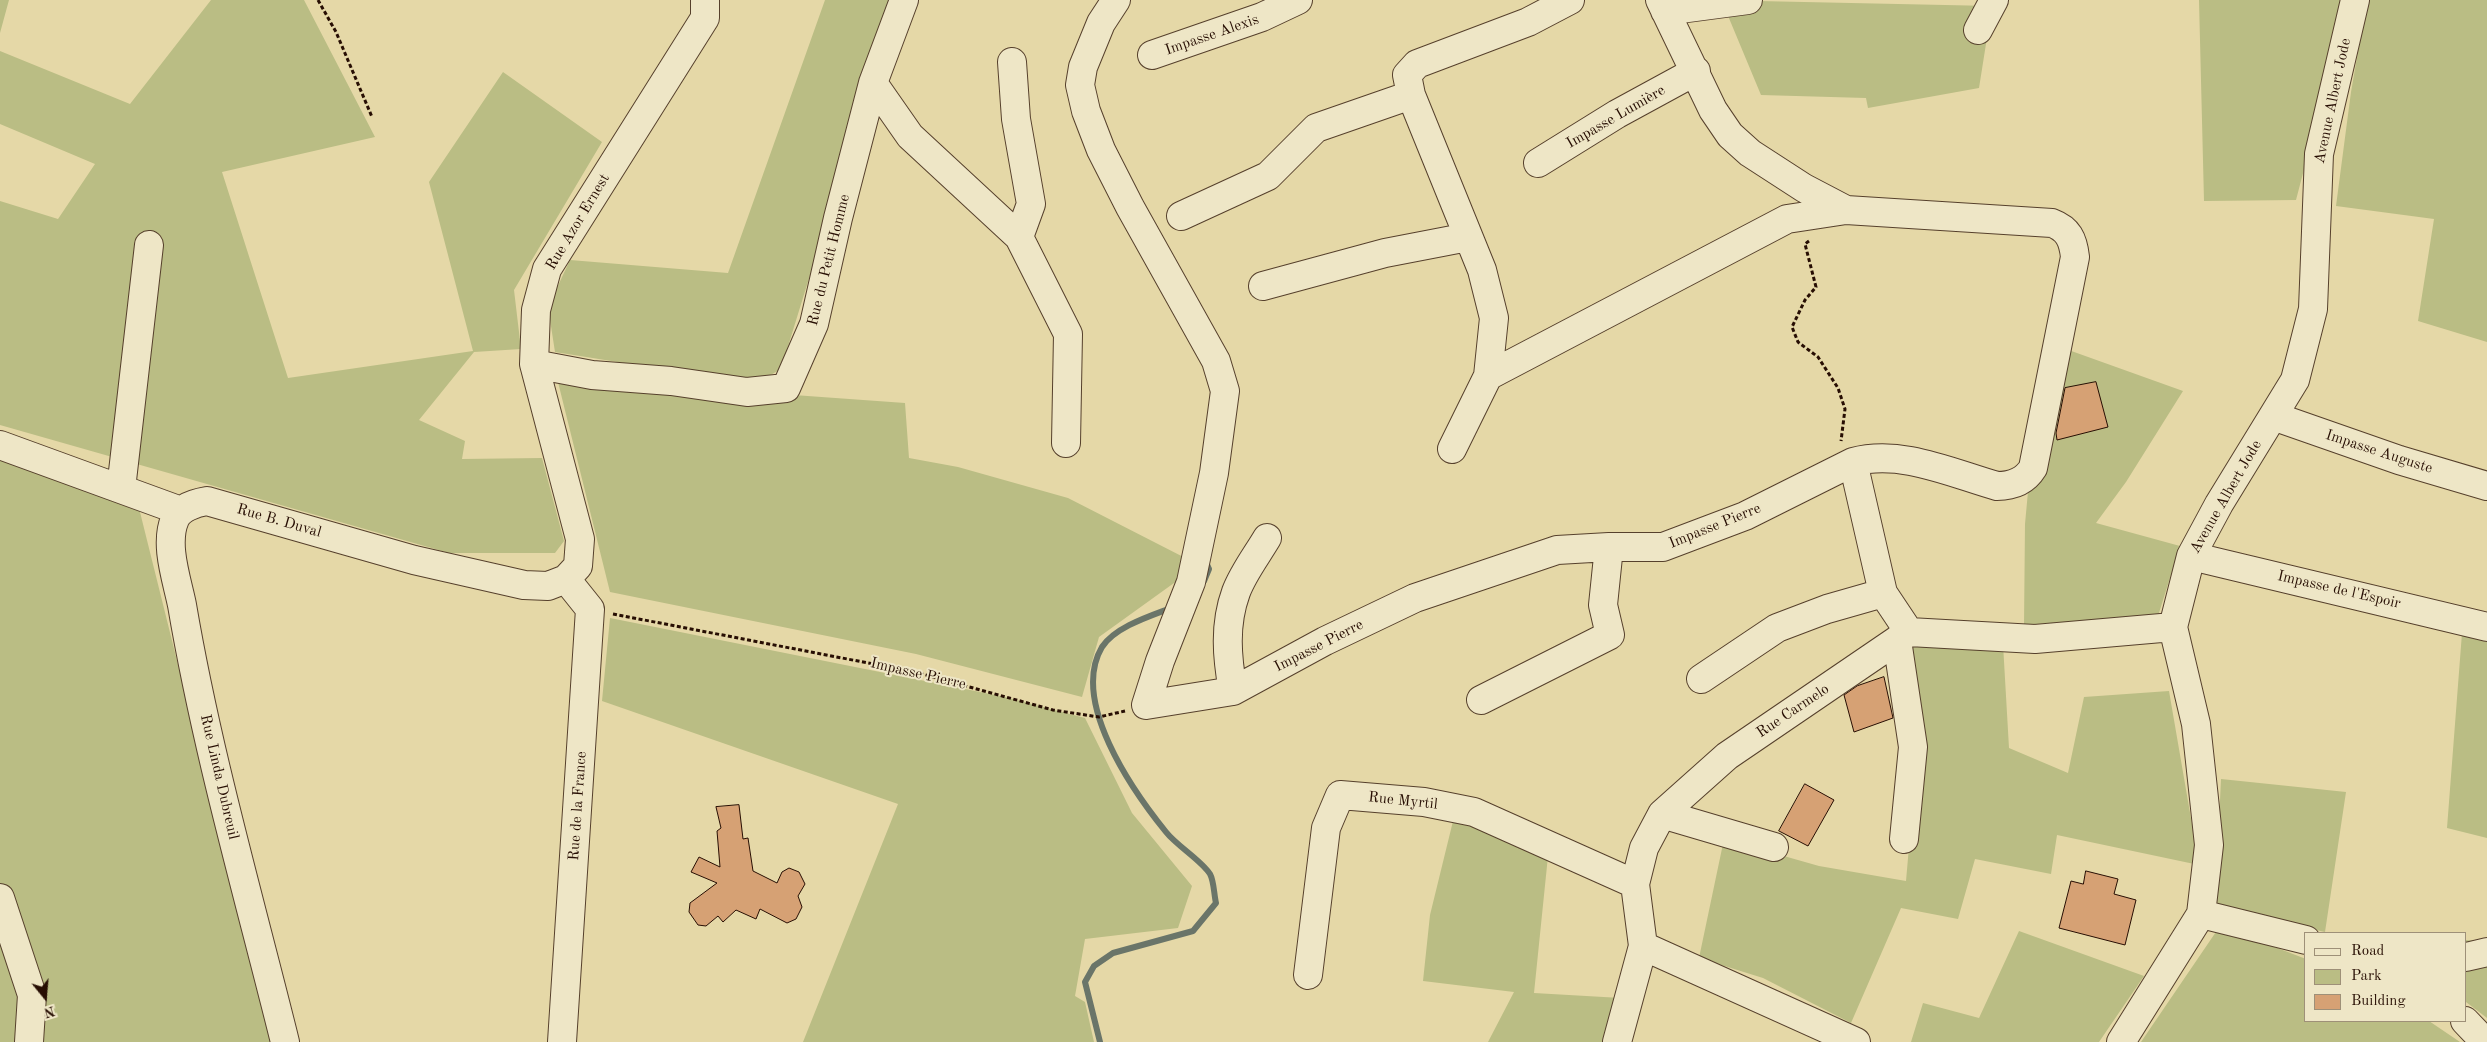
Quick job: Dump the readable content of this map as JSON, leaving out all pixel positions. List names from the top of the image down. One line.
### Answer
{"streets":{"street":["Impasse Alexis","Avenue Albert Jode","Impasse Lumière","Rue Azor Ernest","Rue du Petit Homme","Impasse Auguste","Rue B. Duval","Impasse Pierre","Impasse de l'Espoir","Rue Carmelo","Rue Linda Dubreuil","Rue Myrtil","Rue de la France"]},"crossings":[["Avenue Albert Jode","Impasse Auguste"],["Avenue Albert Jode","Impasse de l'Espoir"],["Rue Azor Ernest","Rue du Petit Homme"],["Rue Azor Ernest","Rue B. Duval"],["Rue B. Duval","Rue Linda Dubreuil"],["Impasse Pierre","Rue de la France"],["Rue Carmelo","Rue Myrtil"]],"legend":["Road","Park","Building"],"north":"bottom"}
